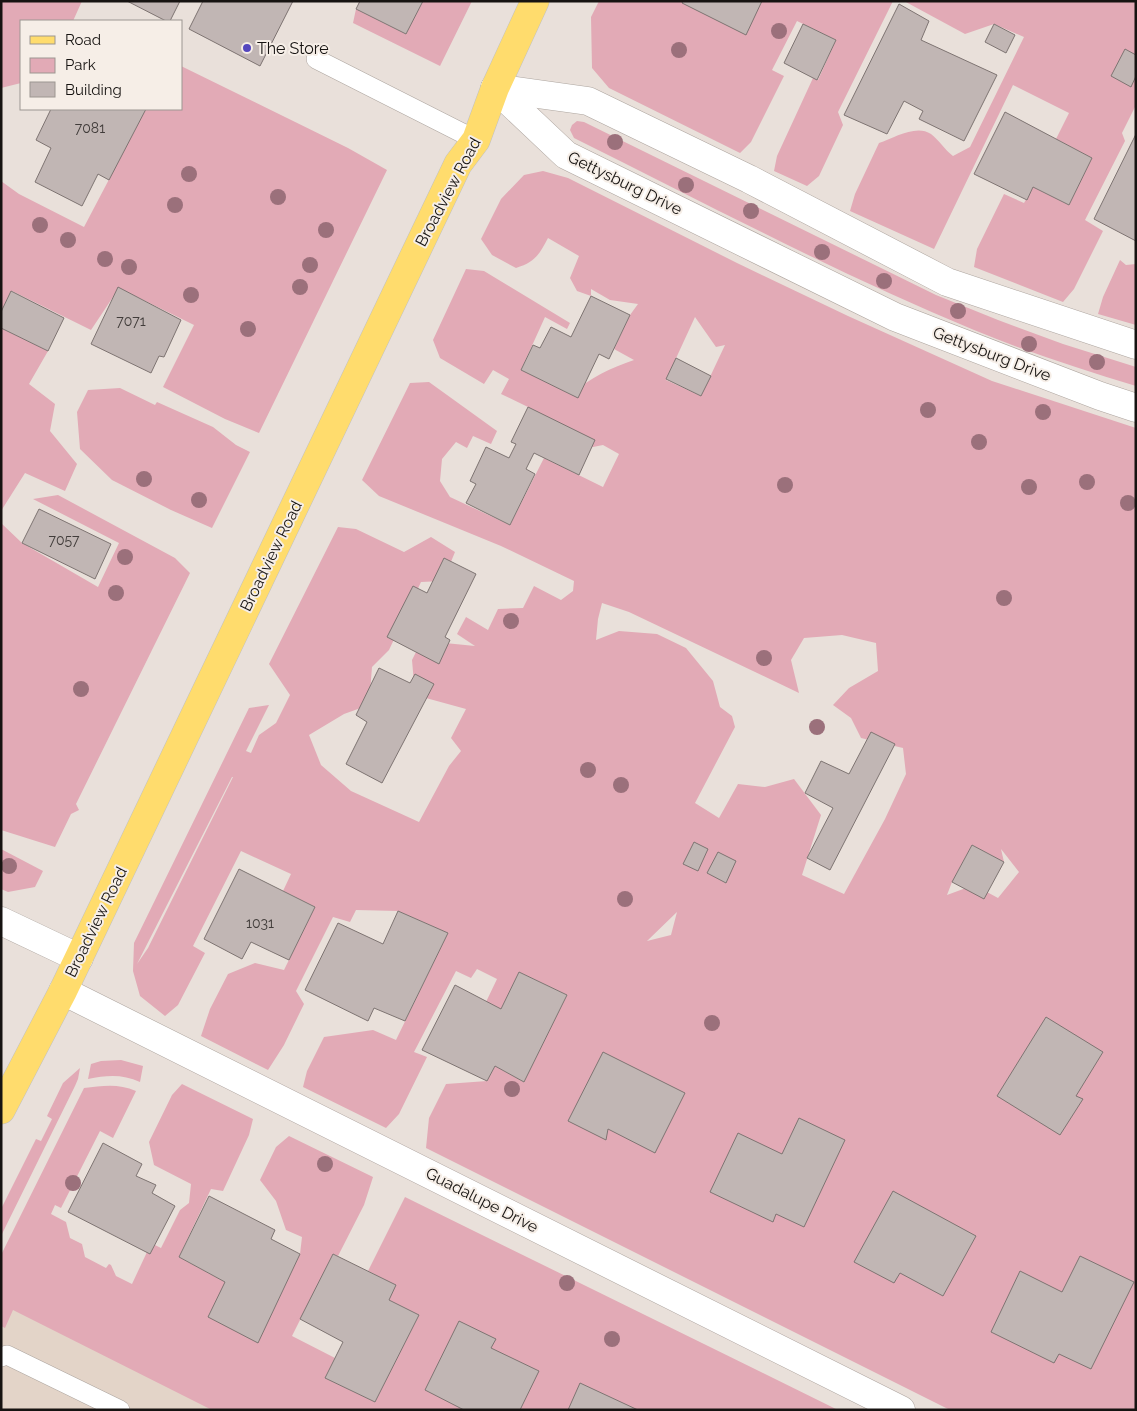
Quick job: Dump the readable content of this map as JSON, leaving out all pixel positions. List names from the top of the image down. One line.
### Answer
{"streets":{"main road":["Broadview Road"],"street":["Gettysburg Drive","Guadalupe Drive"]},"crossings":[["Gettysburg Drive","Broadview Road"],["Broadview Road","Guadalupe Drive"]],"places":["The Store"],"house_numbers":["7081","7071","7057","1031"],"legend":["Road","Park","Building"]}
